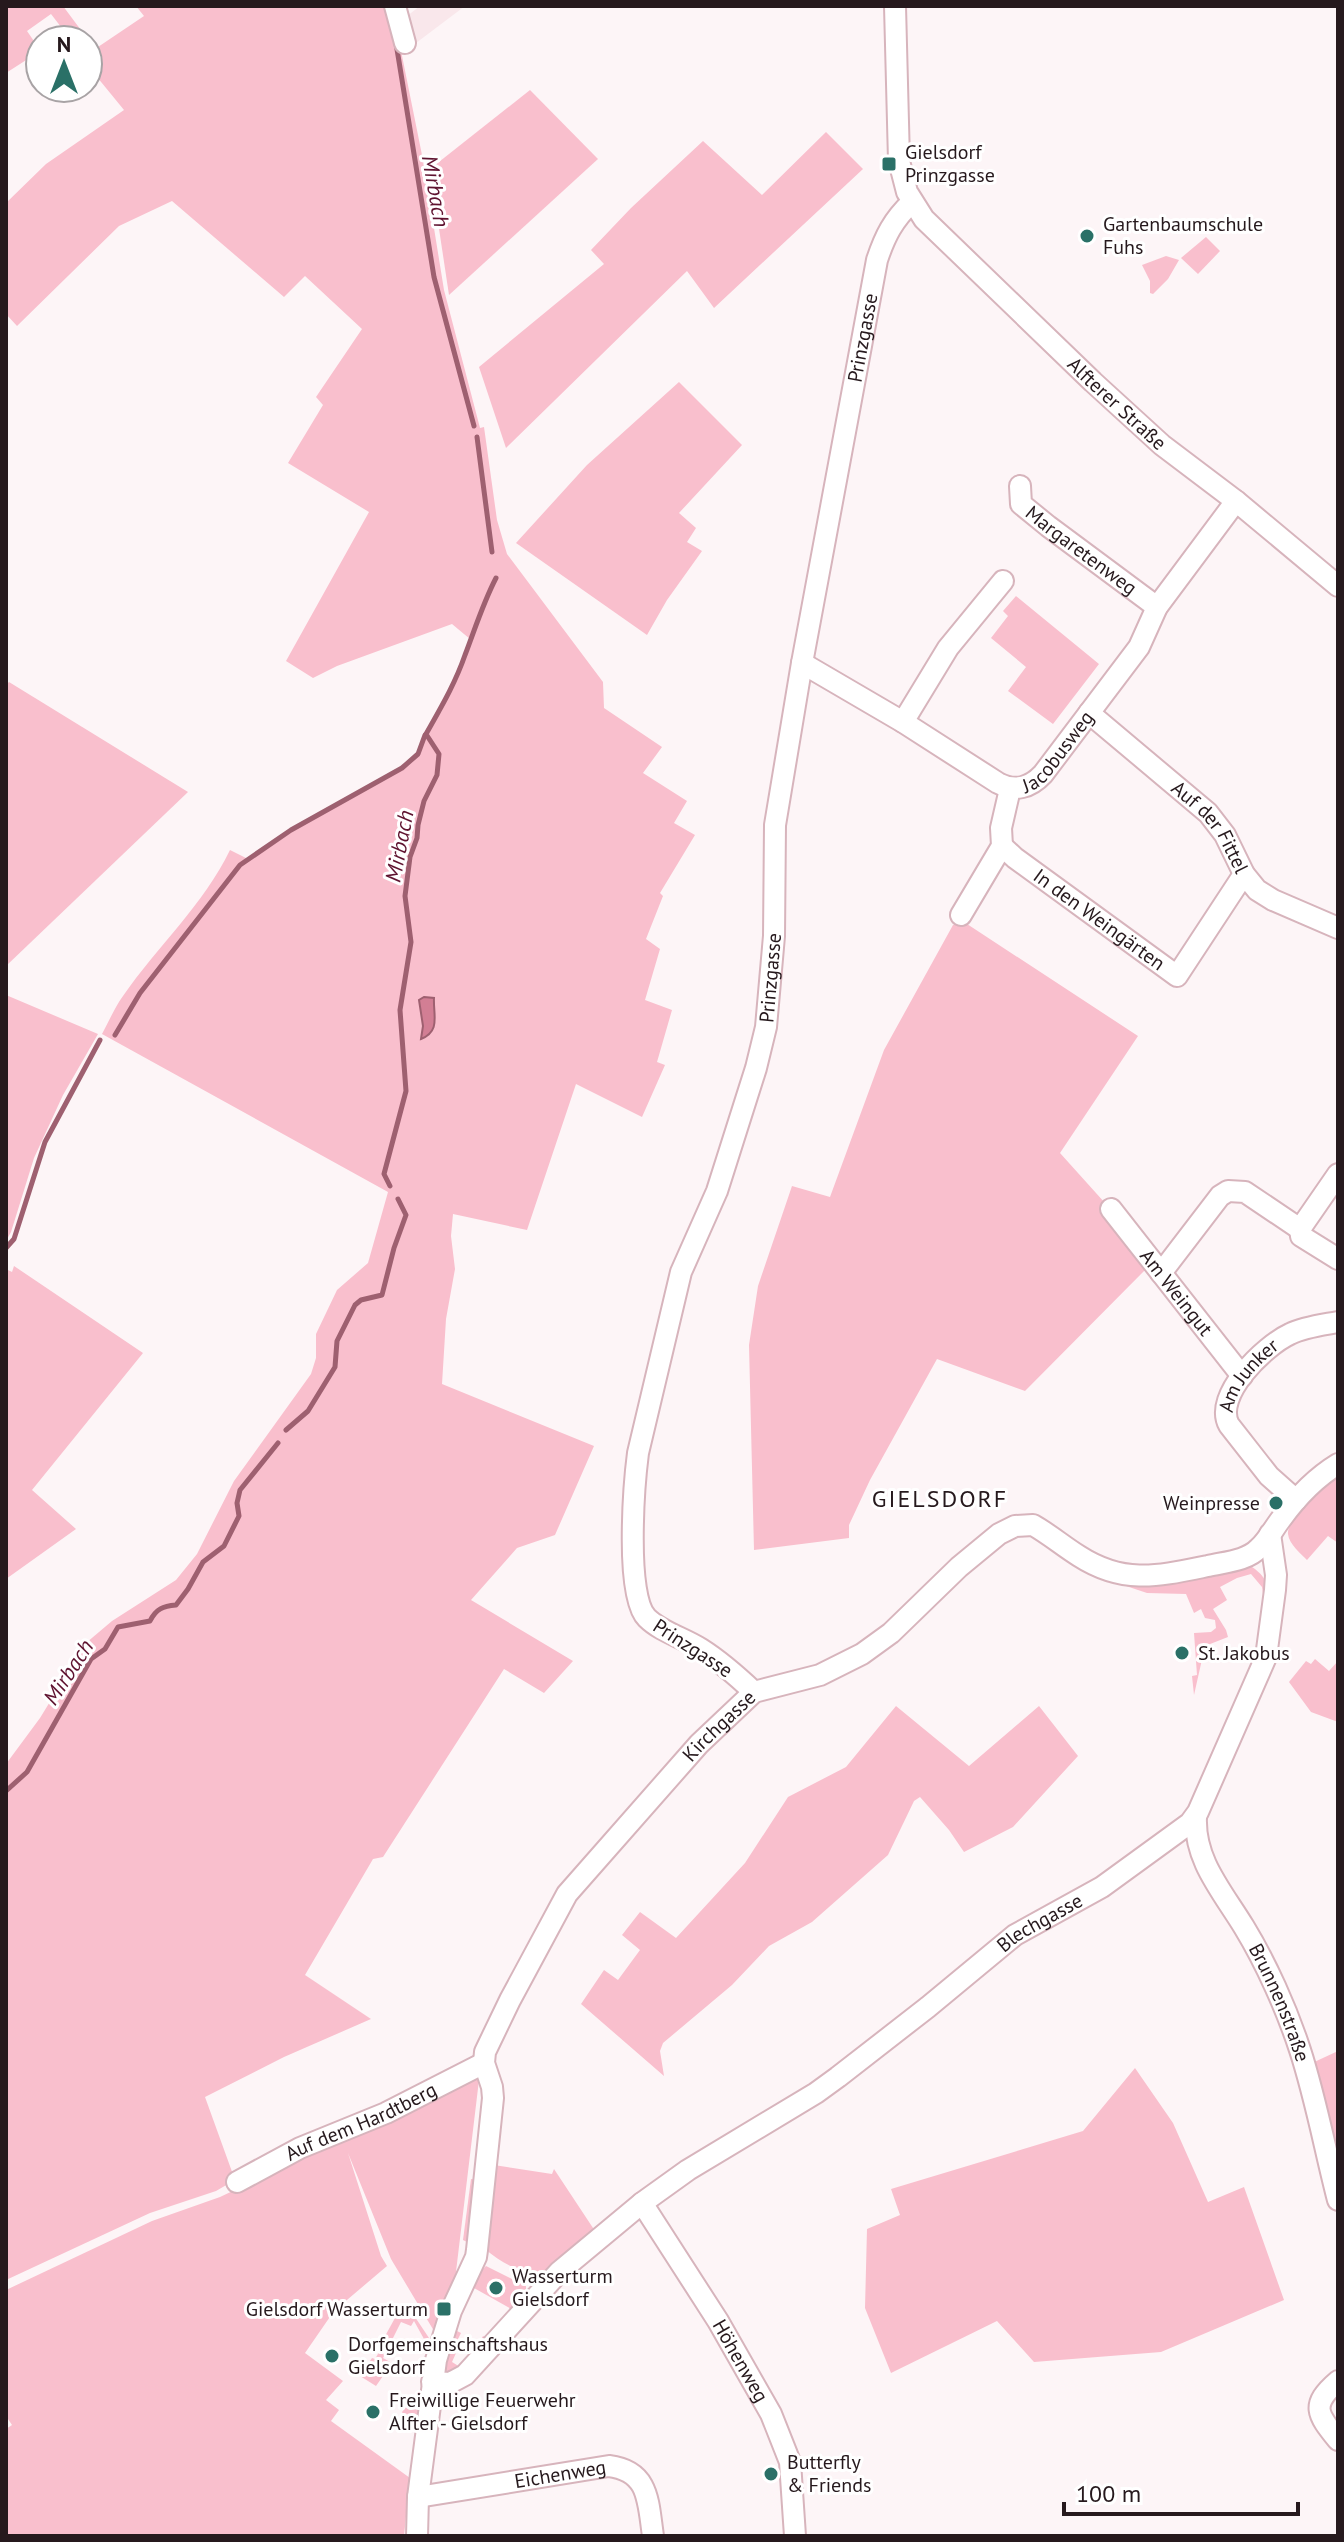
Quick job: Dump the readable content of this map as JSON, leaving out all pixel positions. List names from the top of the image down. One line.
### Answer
{"streets":{"street":["Prinzgasse","Alfterer Straße","Margaretenweg","Jacobusweg","Auf der Fittel","In den Weingärten","Am Weingut","Am Junker","Kirchgasse","Blechgasse","Brunnenstraße","Auf dem Hardtberg","Höhenweg","Eichenweg"]},"crossings":[["Prinzgasse","Alfterer Straße"],["Prinzgasse","Jacobusweg"],["Prinzgasse","Kirchgasse"],["Alfterer Straße","Jacobusweg"],["Margaretenweg","Jacobusweg"],["Jacobusweg","Auf der Fittel"],["Auf der Fittel","In den Weingärten"],["Am Weingut","Am Junker"],["Am Junker","Kirchgasse"],["Kirchgasse","Blechgasse"],["Kirchgasse","Auf dem Hardtberg"],["Blechgasse","Brunnenstraße"],["Blechgasse","Höhenweg"]],"districts":["GIELSDORF"],"water":["Mirbach"],"places":{"transit":["Gielsdorf Prinzgasse","Gielsdorf Wasserturm"],"other":["Gartenbaumschule Fuhs","Weinpresse","St. Jakobus","Wasserturm Gielsdorf","Dorfgemeinschaftshaus Gielsdorf","Freiwillige Feuerwehr Alfter - Gielsdorf","Butterfly & Friends"]},"scale_bar":"100 m","north":"top"}
